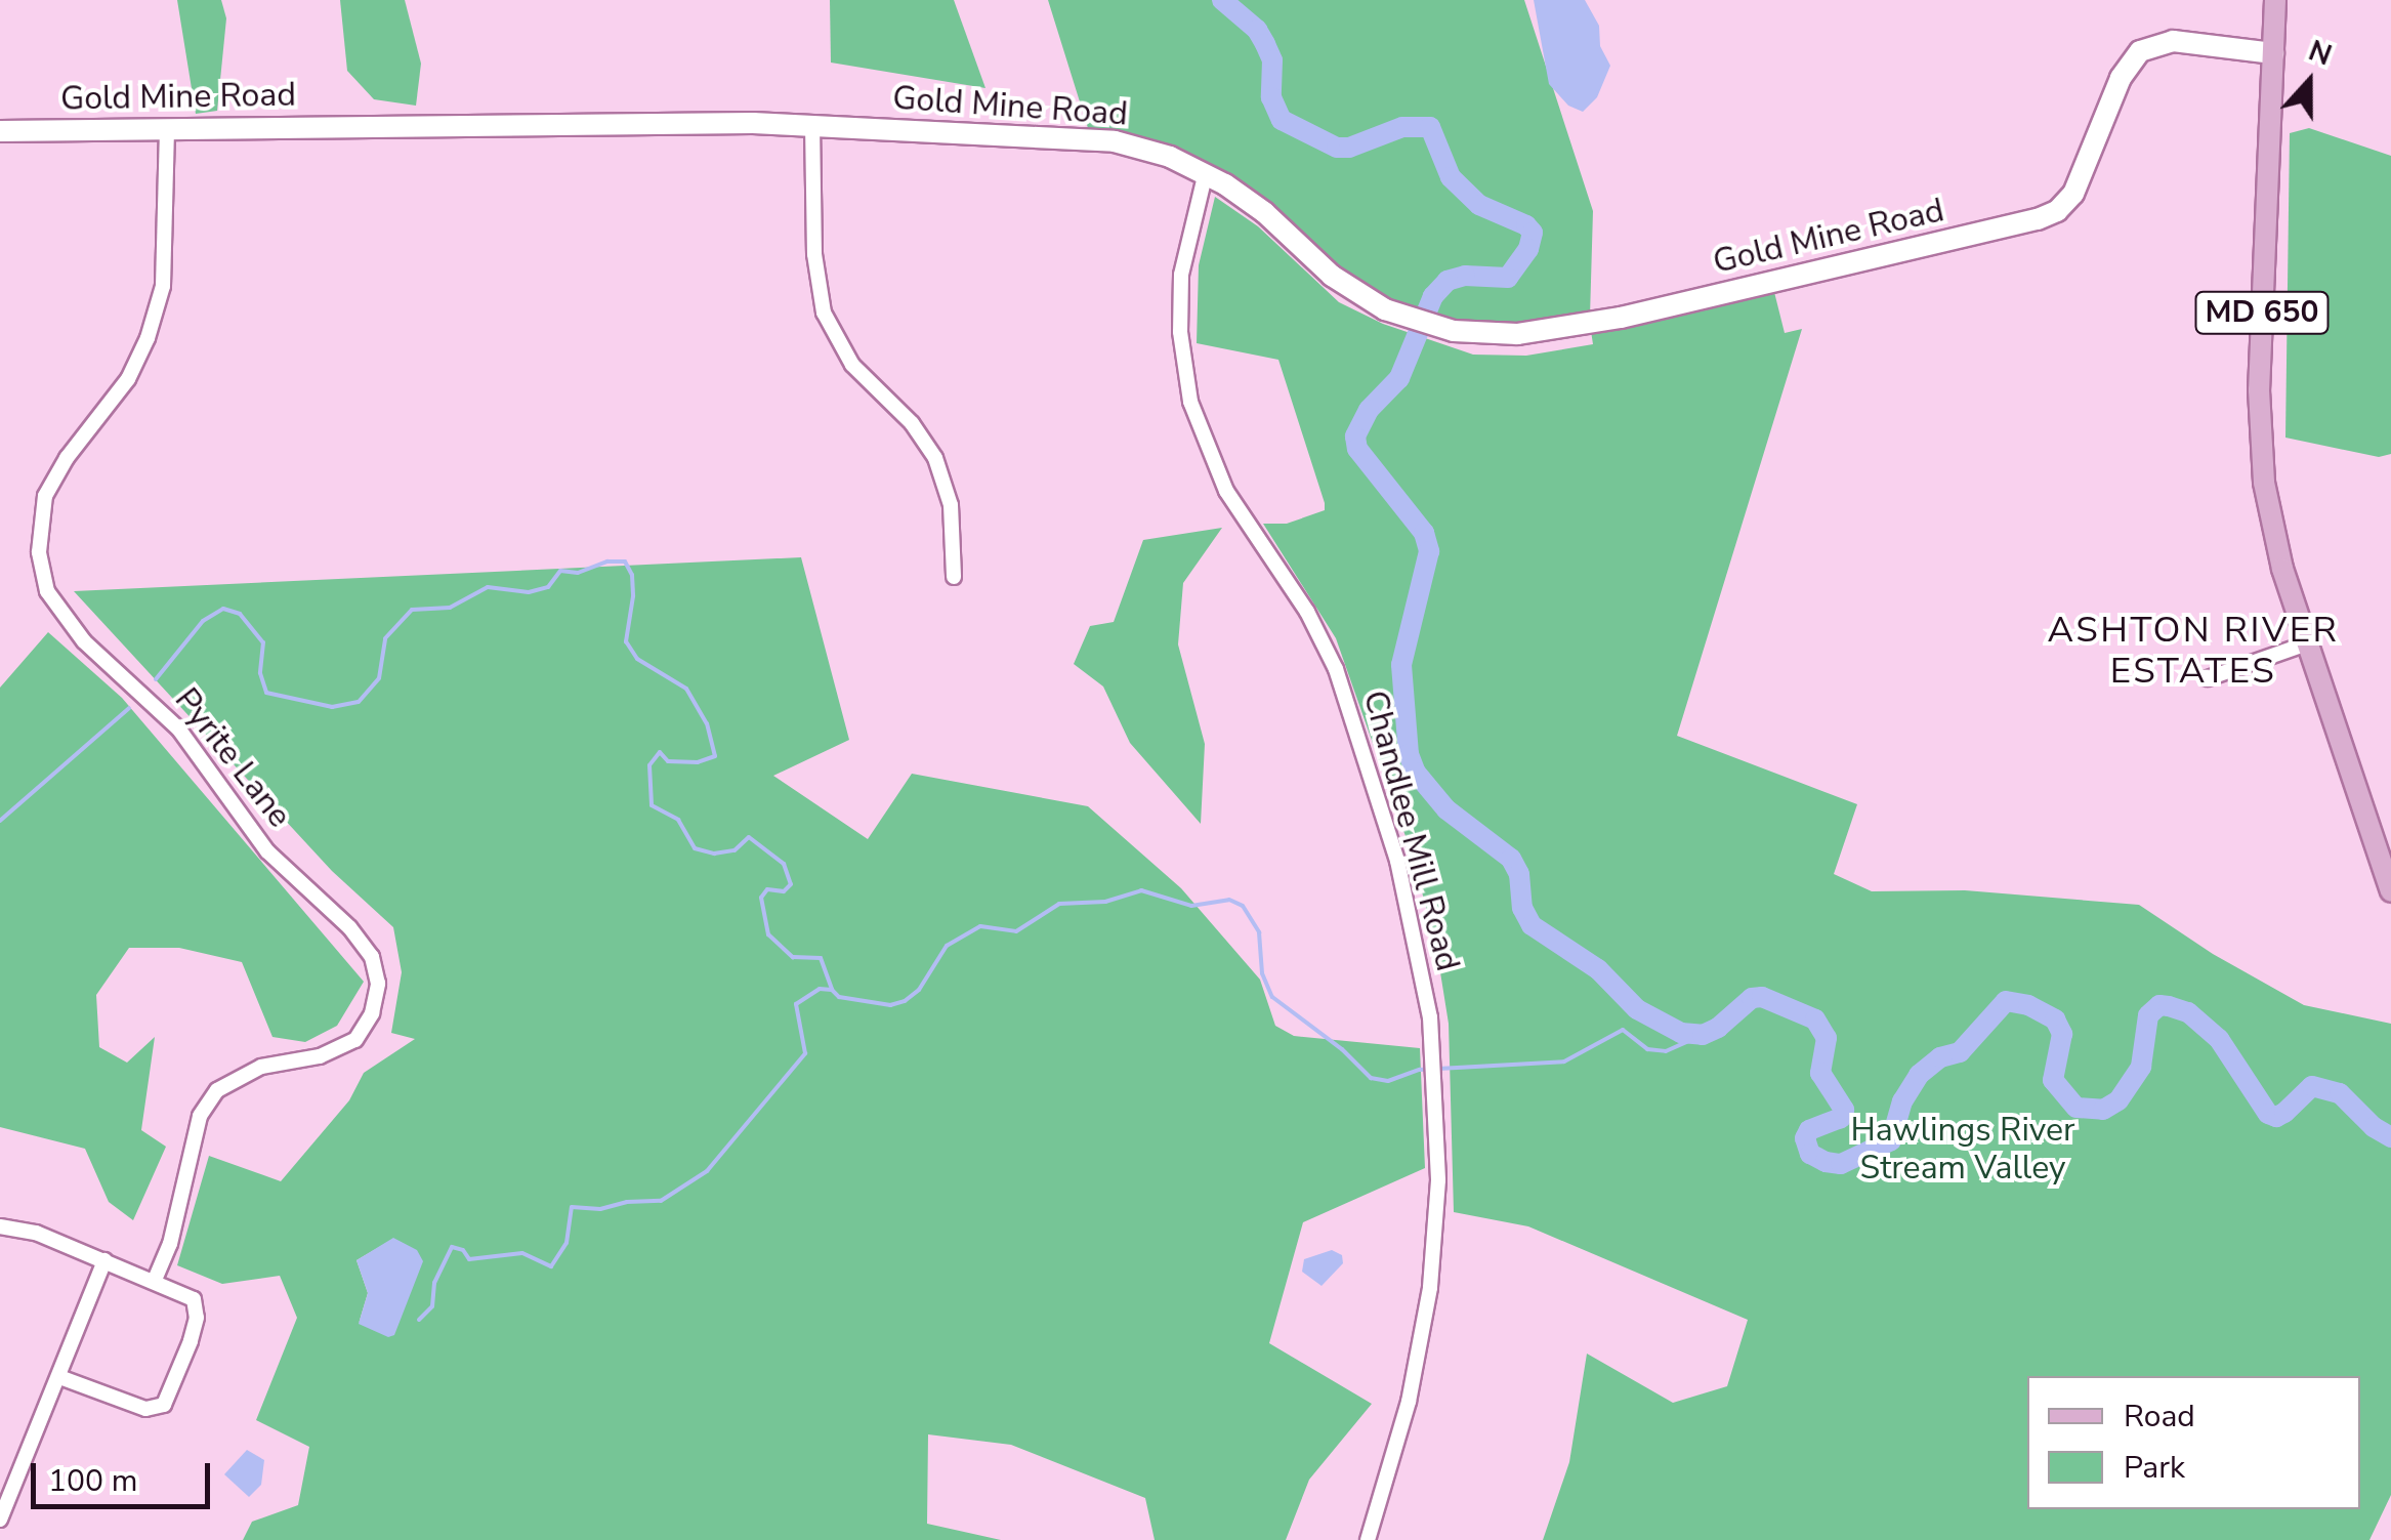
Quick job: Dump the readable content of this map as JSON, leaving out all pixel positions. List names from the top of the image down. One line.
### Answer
{"streets":{"main road":["MD 650"],"street":["Gold Mine Road","Pyrite Lane","Chandlee Mill Road"]},"crossings":[["Gold Mine Road","MD 650"],["Gold Mine Road","Pyrite Lane"],["Gold Mine Road","Chandlee Mill Road"]],"districts":["ASHTON RIVER ESTATES"],"parks":["Hawlings River Stream Valley"],"legend":["Road","Park"],"scale_bar":"100 m","north":"top"}
